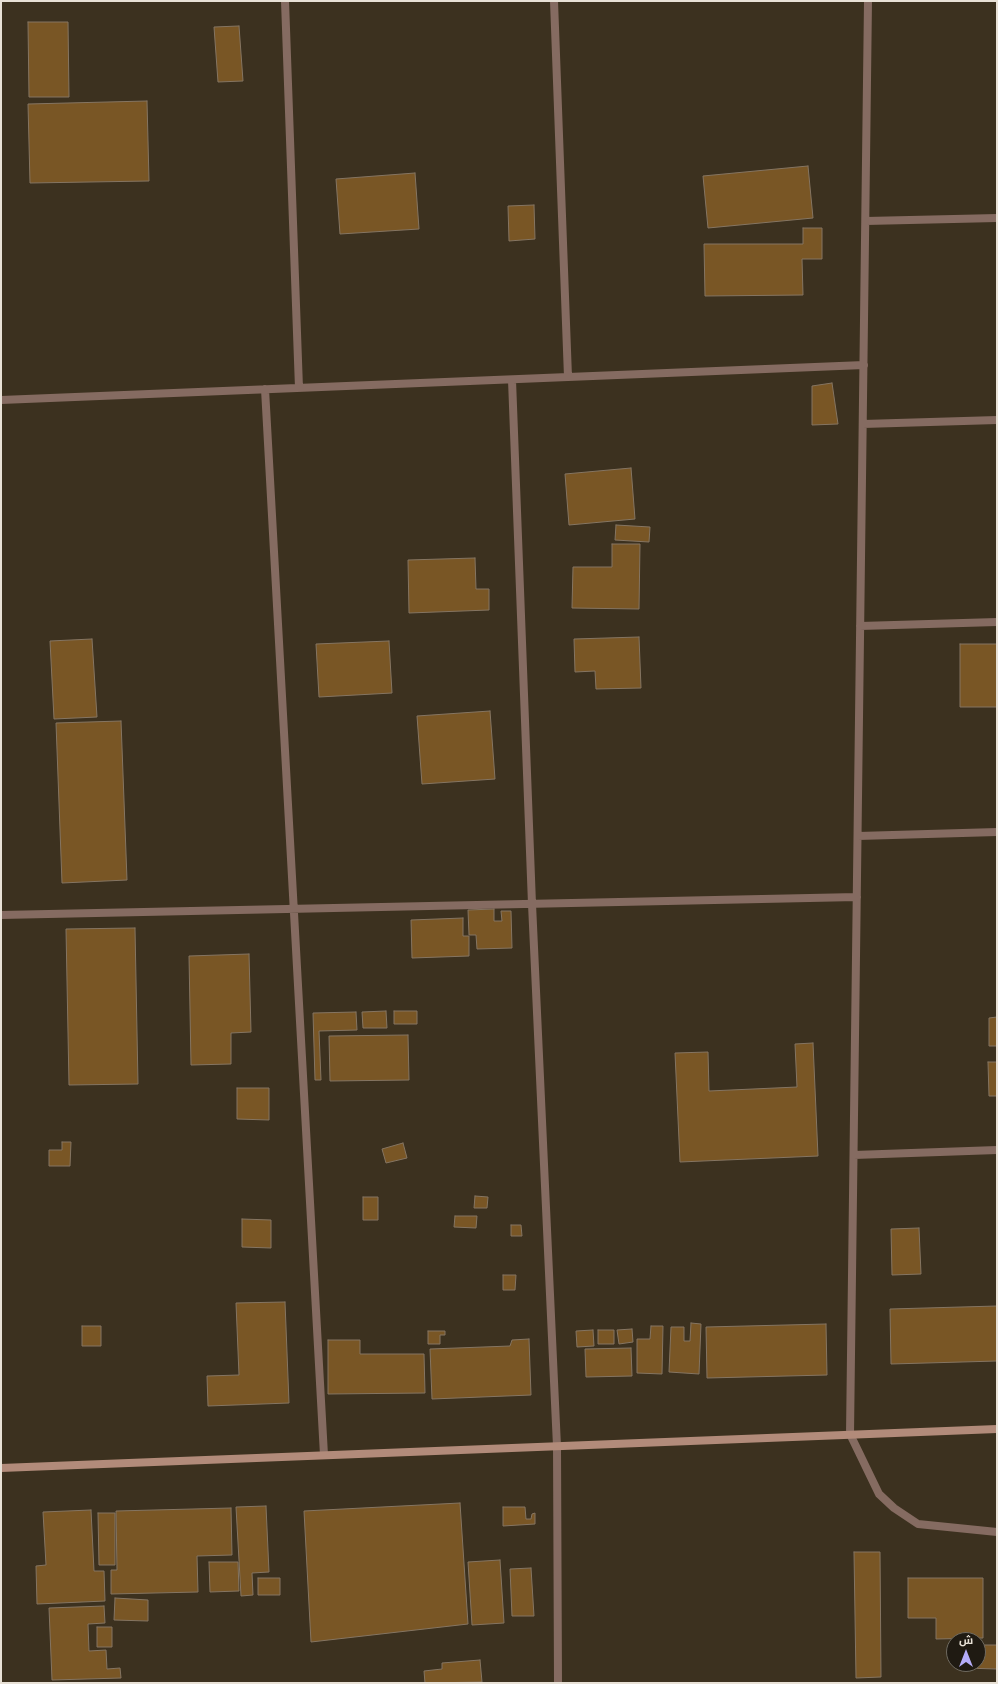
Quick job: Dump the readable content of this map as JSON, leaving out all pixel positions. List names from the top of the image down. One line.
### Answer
{"north":"top"}
